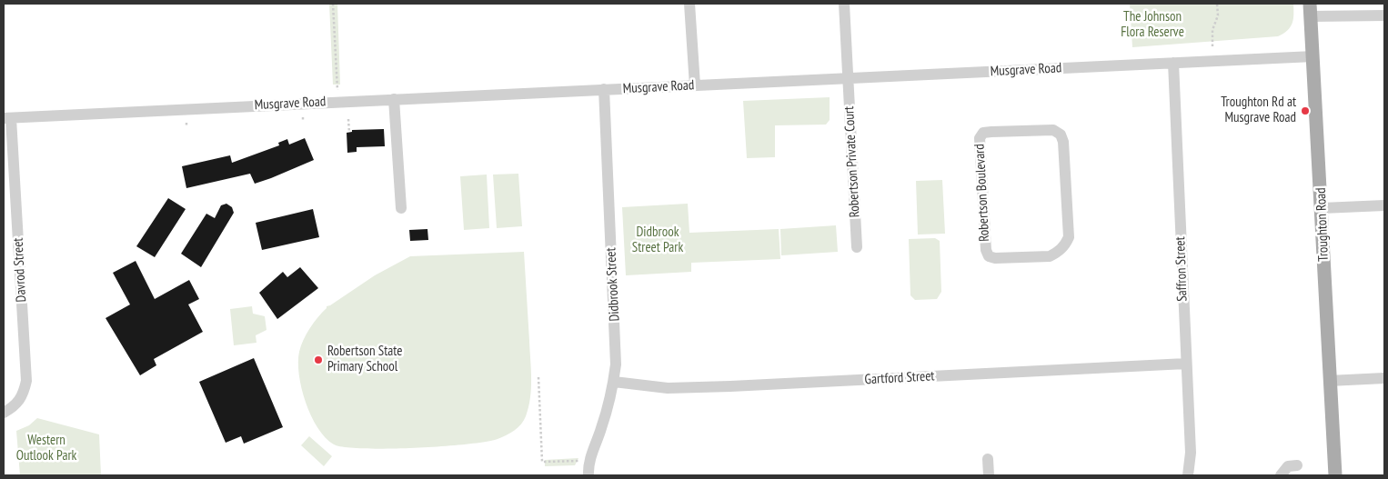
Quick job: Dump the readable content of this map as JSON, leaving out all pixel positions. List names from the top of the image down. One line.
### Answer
{"streets":{"main road":["Troughton Road"],"street":["Musgrave Road","Robertson Private Court","Robertson Boulevard","Saffron Street","Davrod Street","Didbrook Street","Gartford Street"]},"crossings":[["Musgrave Road","Robertson Private Court"],["Musgrave Road","Troughton Road"],["Musgrave Road","Saffron Street"],["Musgrave Road","Davrod Street"],["Musgrave Road","Didbrook Street"],["Saffron Street","Gartford Street"],["Didbrook Street","Gartford Street"]],"parks":["The Johnson Flora Reserve","Didbrook Street Park","Western Outlook Park"],"places":["Troughton Rd at Musgrave Road","Robertson State Primary School"]}
